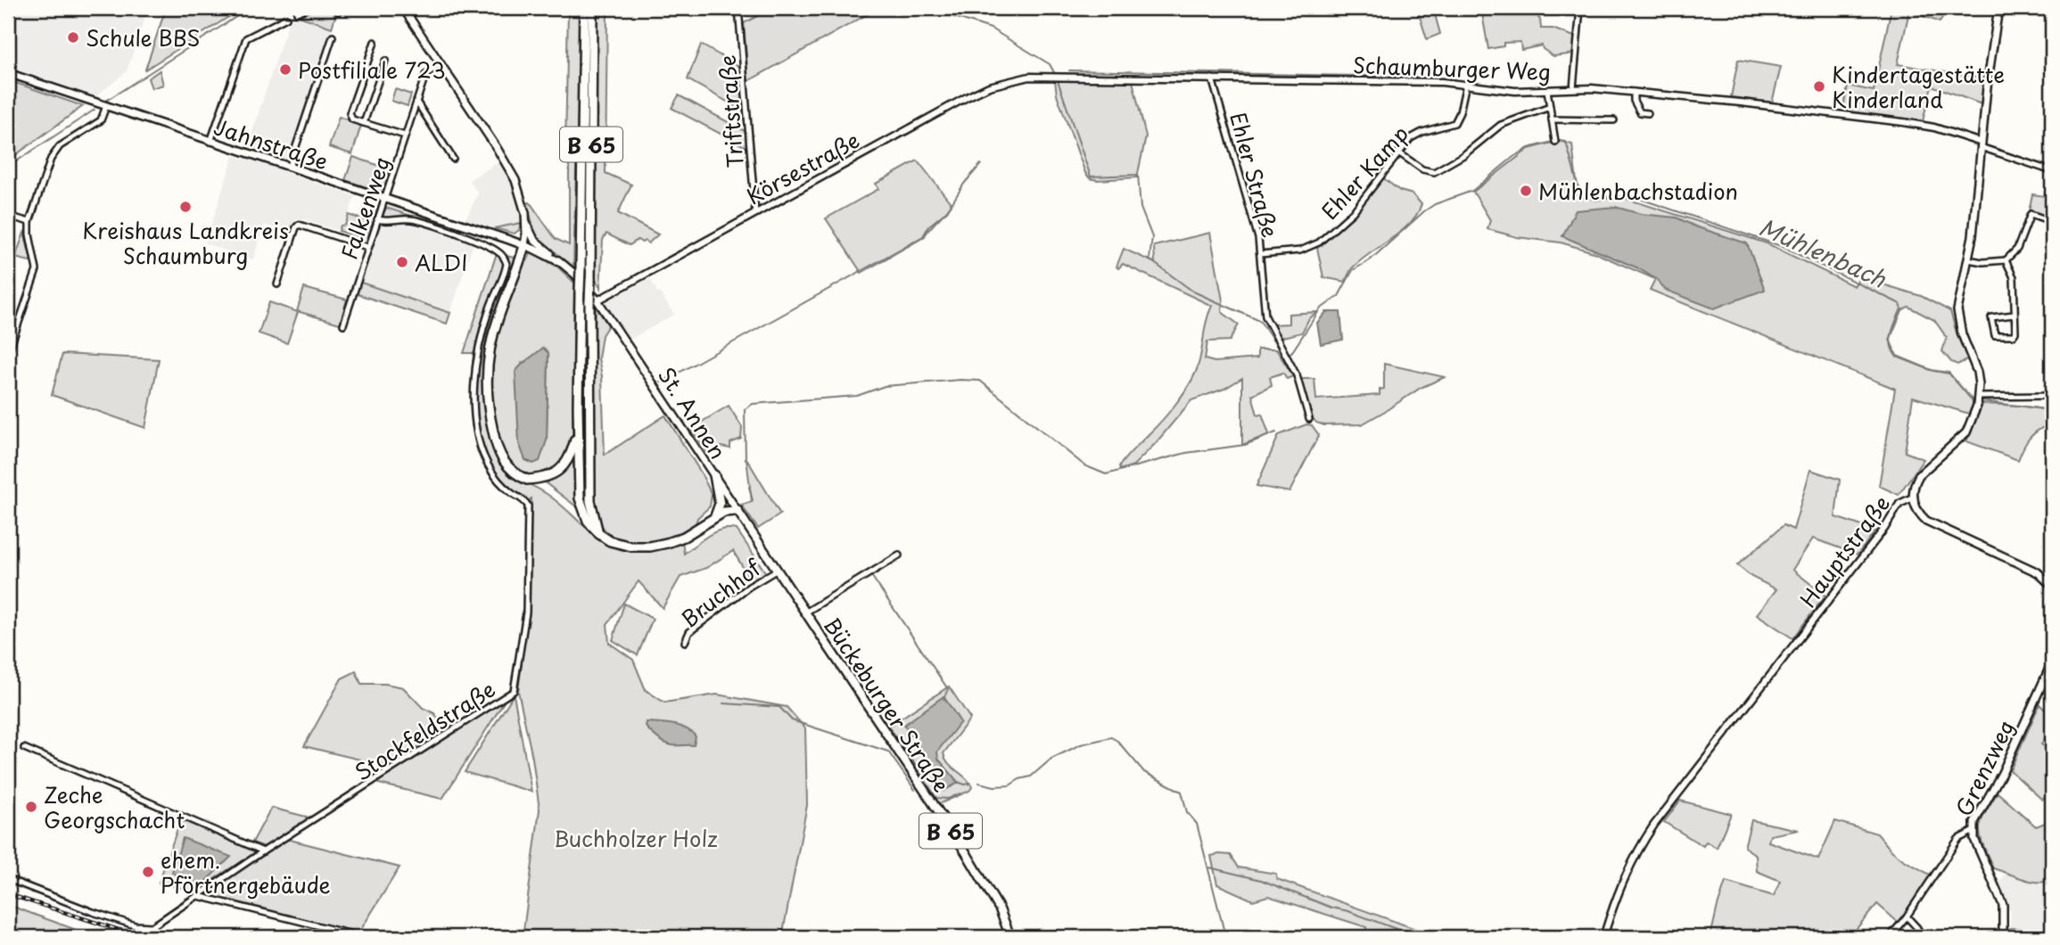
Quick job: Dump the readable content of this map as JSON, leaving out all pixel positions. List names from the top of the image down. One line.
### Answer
{"streets":{"highway":["B 65"],"main road":["Jahnstraße","St. Annen","Hauptstraße","Bückeburger Straße","Grenzweg"],"street":["Schaumburger Weg","Triftstraße","Körsestraße","Ehler Kamp","Ehler Straße","Falkenweg","Bruchhof","Stockfeldstraße"]},"crossings":[["Schaumburger Weg","Körsestraße"],["Schaumburger Weg","Ehler Kamp"],["Schaumburger Weg","Ehler Straße"],["Schaumburger Weg","Hauptstraße"],["Triftstraße","Körsestraße"],["Jahnstraße","Falkenweg"],["Jahnstraße","St. Annen"],["B 65","Körsestraße"],["B 65","St. Annen"],["Körsestraße","St. Annen"],["Ehler Kamp","Ehler Straße"],["Falkenweg","St. Annen"],["Falkenweg","Stockfeldstraße"],["St. Annen","Bruchhof"],["St. Annen","Bückeburger Straße"]],"water":["Mühlenbach"],"parks":["Buchholzer Holz"],"places":["Schule BBS","Postfiliale 723","Kindertagestätte Kinderland","Mühlenbachstadion","Kreishaus Landkreis Schaumburg","ALDI","Zeche Georgschacht","ehem. Pförtnergebäude"]}
